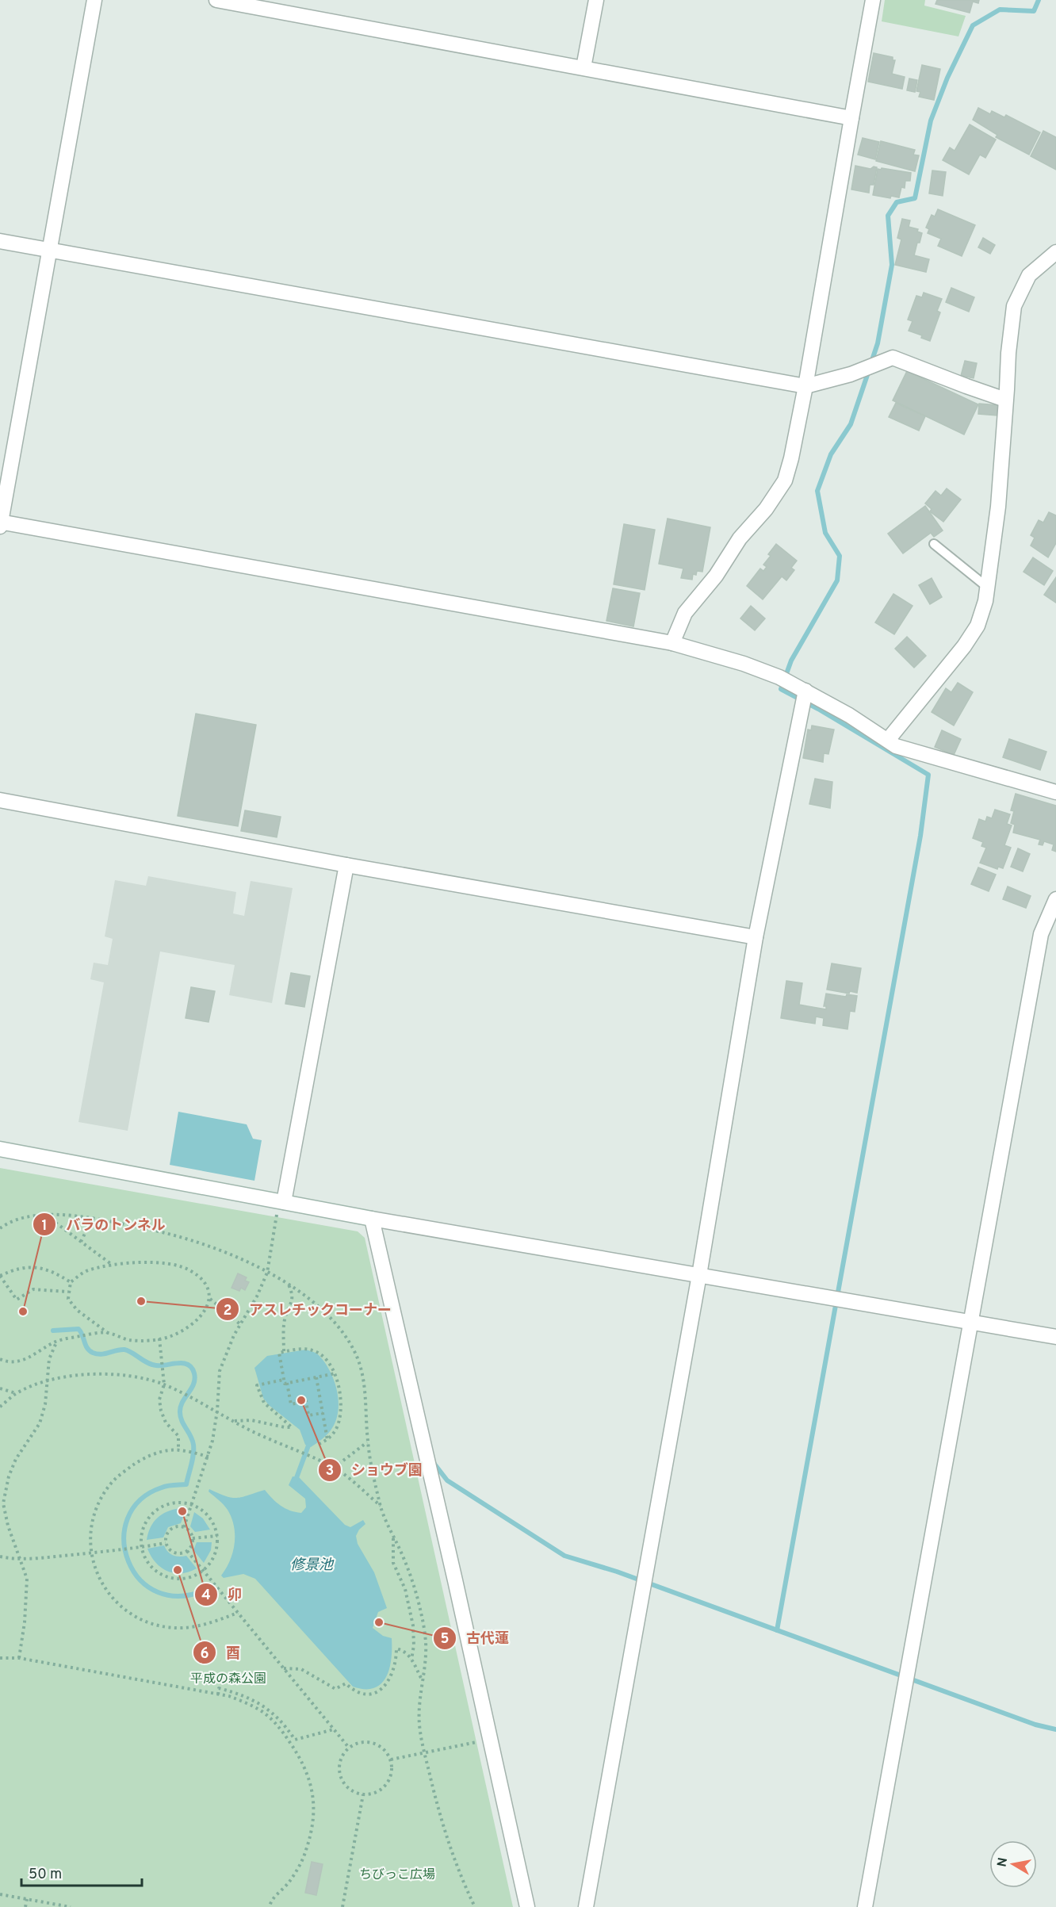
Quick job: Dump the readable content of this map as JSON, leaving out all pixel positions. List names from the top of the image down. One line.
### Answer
{"water":["修景池"],"parks":["平成の森公園","ちびっこ広場"],"places":["アスレチックコーナー","バラのトンネル","ショウブ園","卯","酉","古代蓮"],"scale_bar":"50 m","north":"left"}
